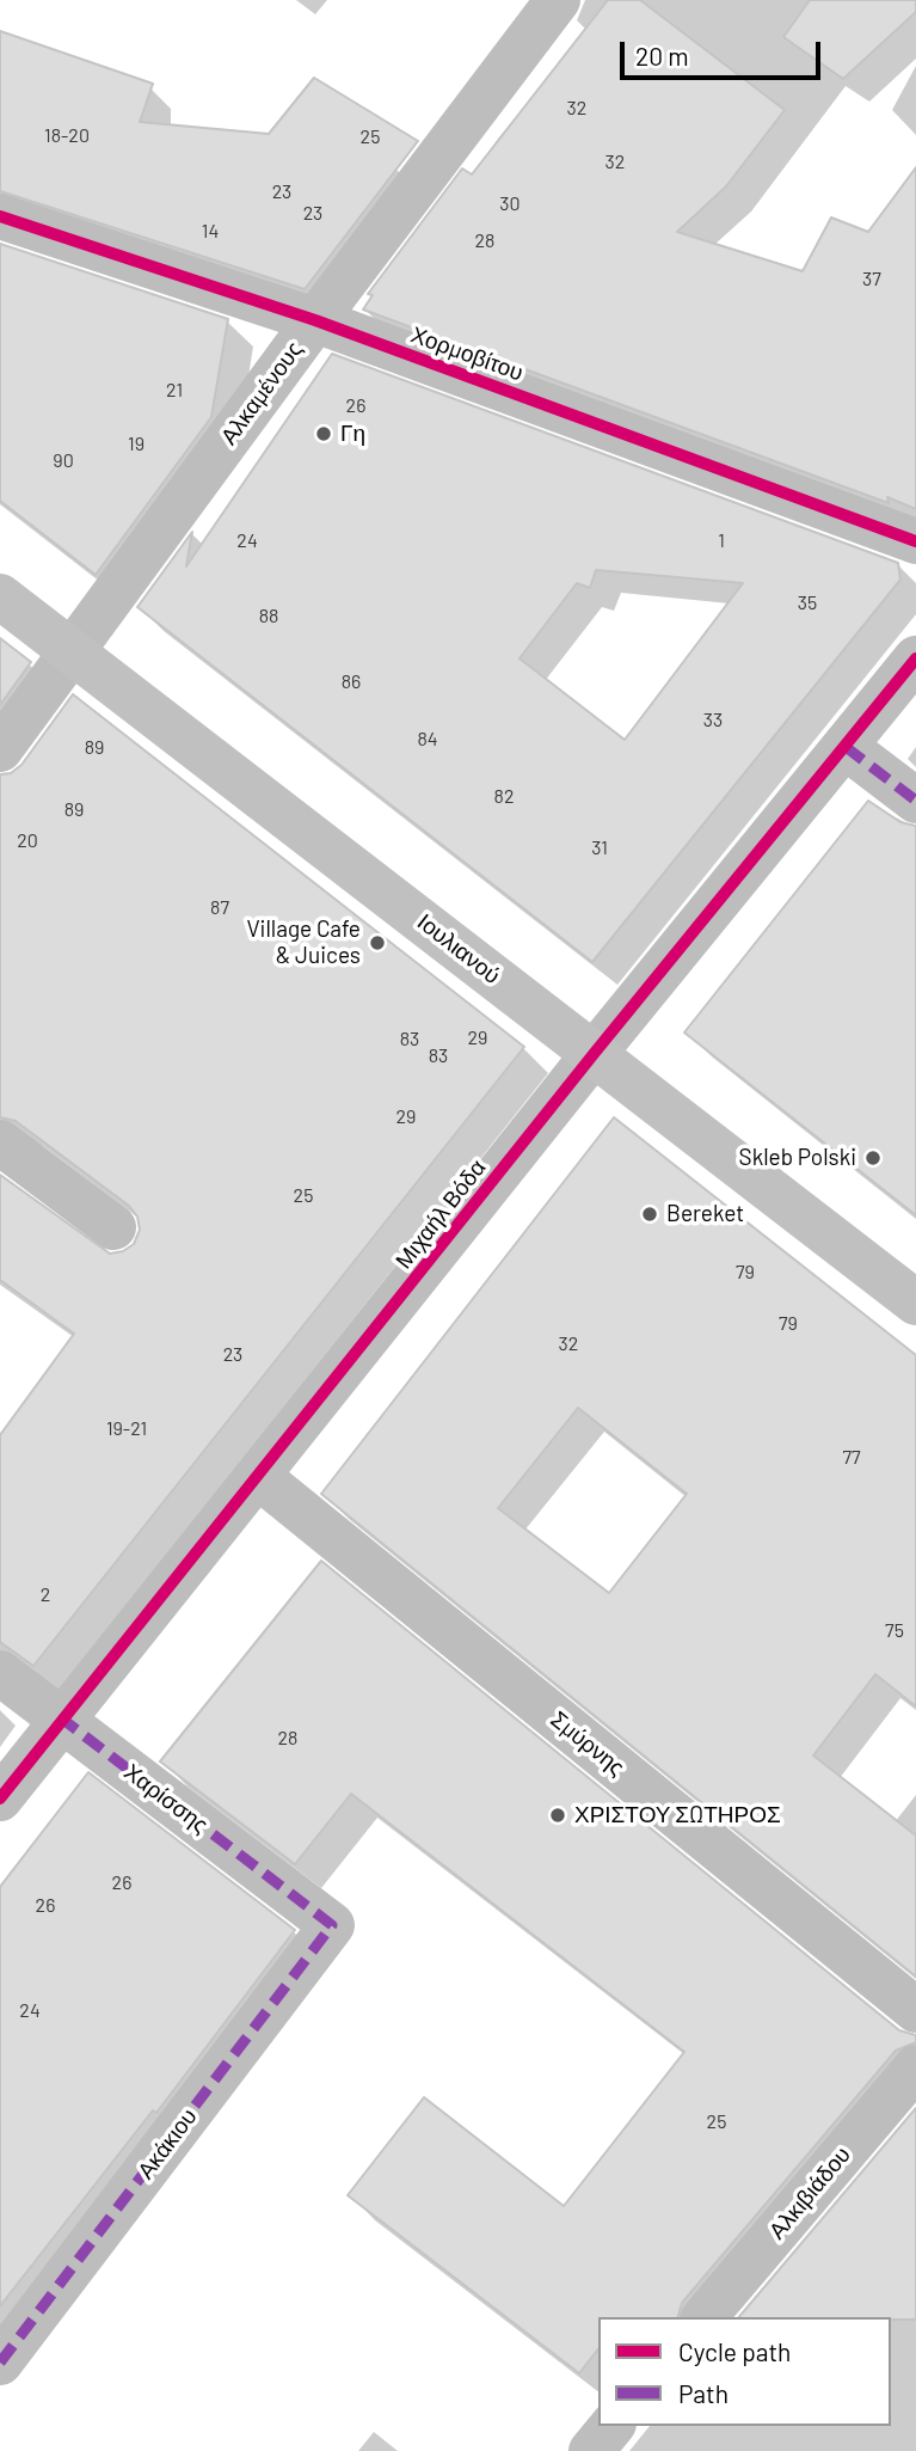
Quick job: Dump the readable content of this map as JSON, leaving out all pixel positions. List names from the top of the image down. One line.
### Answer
{"streets":{"main road":["Ιουλιανού"],"street":["Χορμοβίτου","Αλκαμένους","Μιχαήλ Βόδα","Σμύρνης","Χαρίσσης","Ακάκιου","Αλκιβιάδου"]},"crossings":[["Χορμοβίτου","Αλκαμένους"],["Αλκαμένους","Ιουλιανού"],["Ιουλιανού","Μιχαήλ Βόδα"],["Μιχαήλ Βόδα","Σμύρνης"],["Μιχαήλ Βόδα","Χαρίσσης"],["Χαρίσσης","Ακάκιου"]],"places":["Γη","Village Cafe & Juices","Skleb Polski","Bereket","ΧΡΙΣΤΟΥ ΣΩΤΗΡΟΣ"],"house_numbers":["32","18-20","25","32","23","30","23","14","28","37","21","26","19","90","24","1","35","88","86","33","84","89","82","89","20","31","87","29","83","83","29","25","79","79","32","23","19-21","77","2","75","28","26","26","24","25"],"legend":["Cycle path","Path"],"scale_bar":"20 m"}
